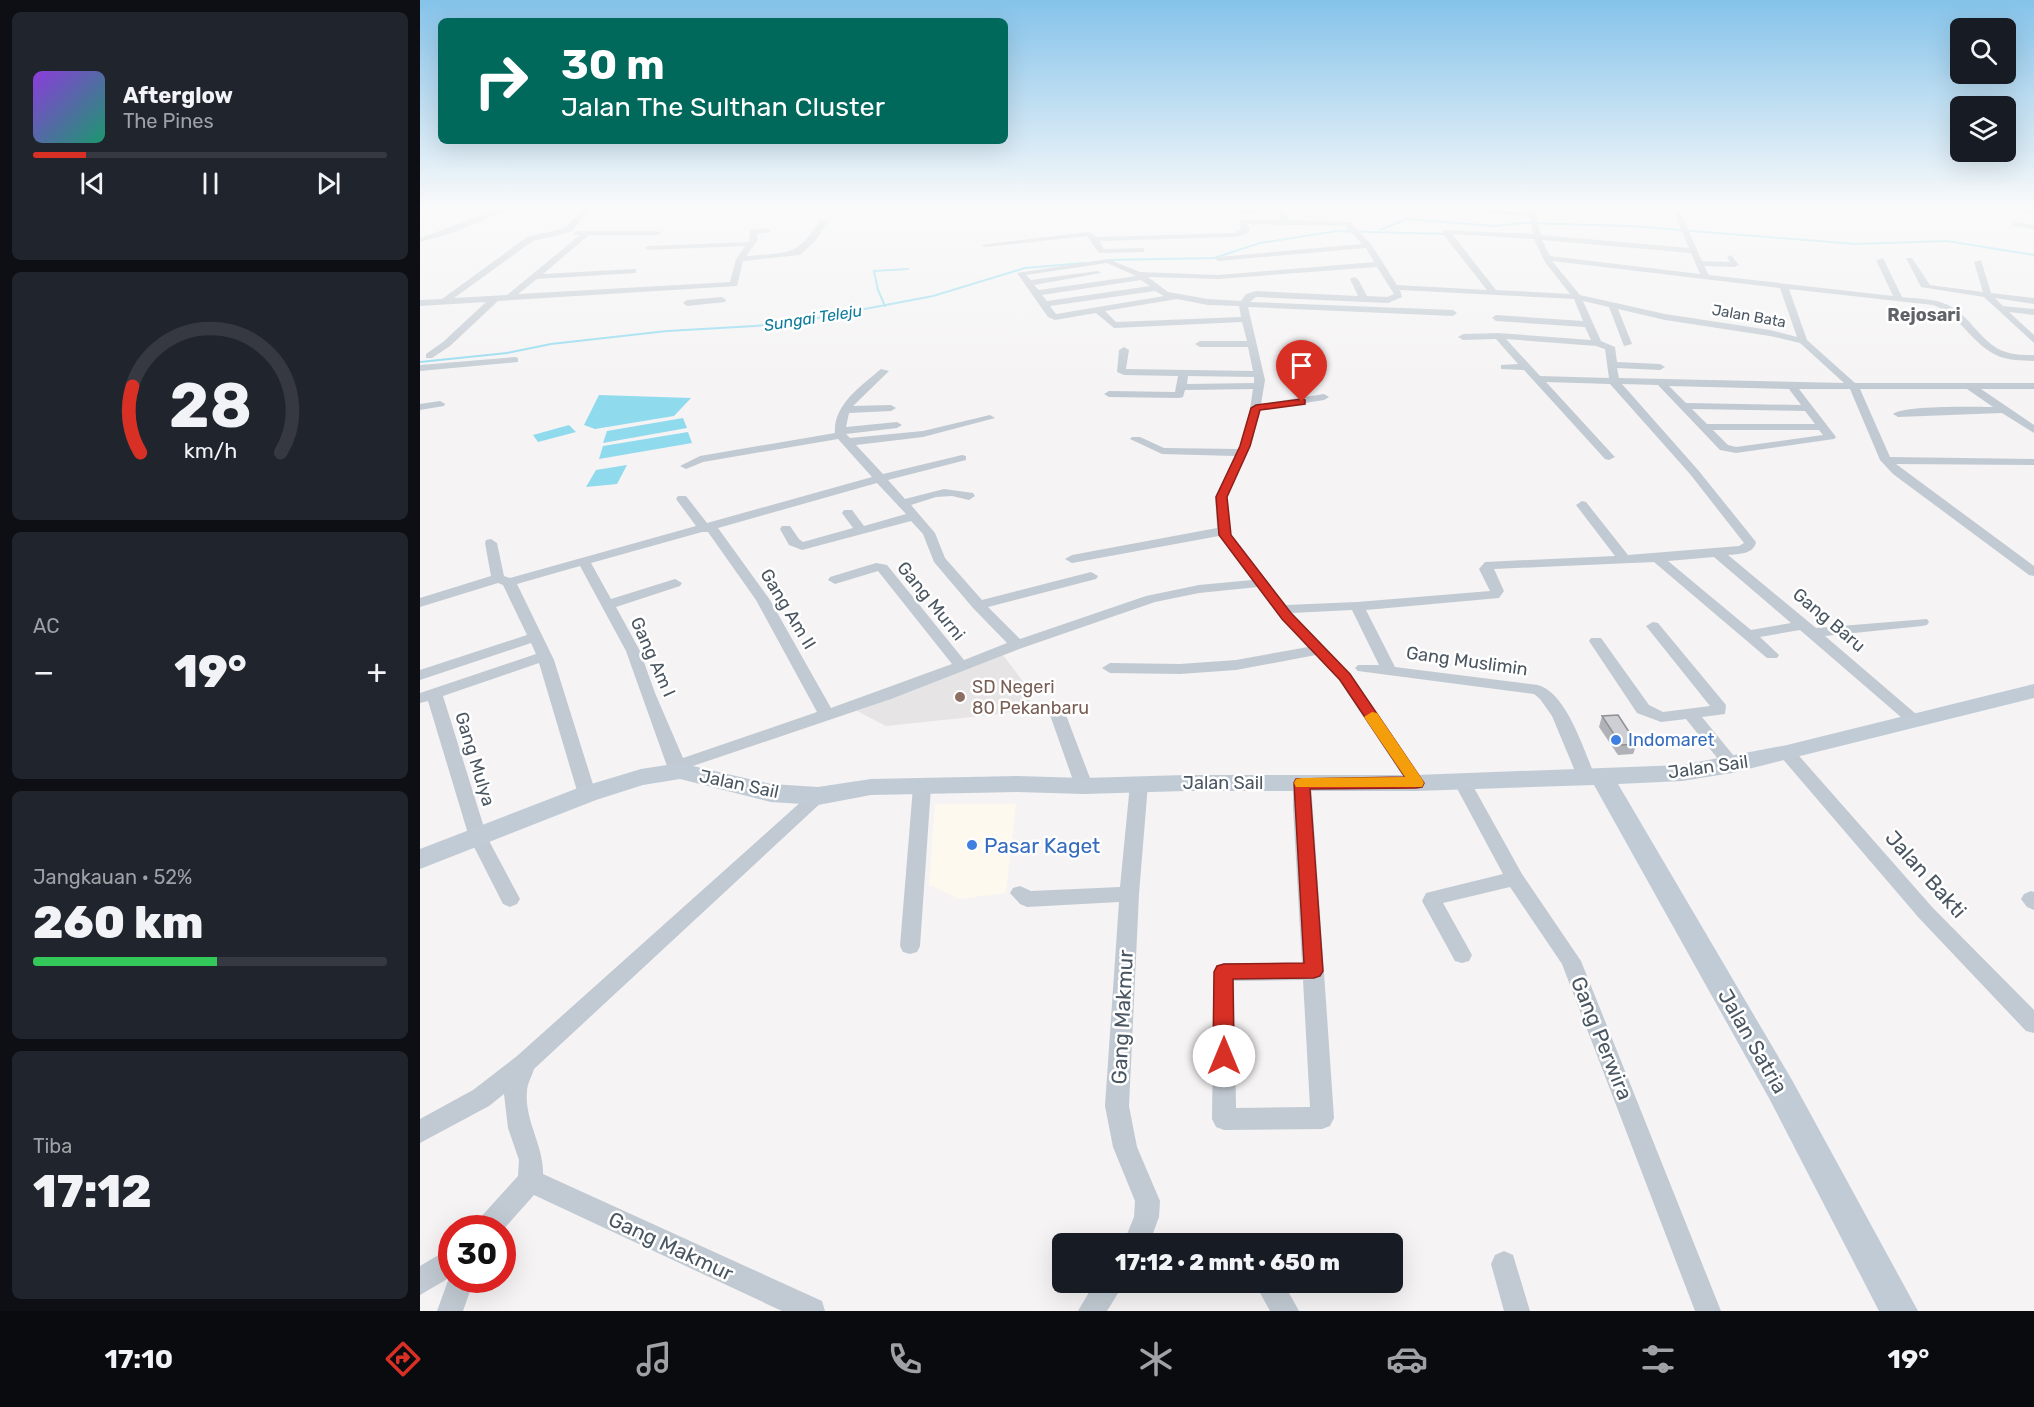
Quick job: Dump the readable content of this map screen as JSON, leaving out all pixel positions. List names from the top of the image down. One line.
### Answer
{"streets":{"street":["Jalan Bata","Gang Murni","Gang Am II","Gang Baru","Gang Am I","Gang Muslimin","Gang Mulya","Jalan Sail","Jalan Bakti","Gang Makmur","Gang Perwira","Jalan Satria"]},"crossings":[["Gang Baru","Jalan Sail"],["Gang Am I","Jalan Sail"],["Gang Muslimin","Jalan Sail"],["Gang Muslimin","Jalan Satria"],["Gang Mulya","Jalan Sail"],["Jalan Sail","Jalan Bakti"],["Jalan Sail","Gang Makmur"],["Jalan Sail","Gang Perwira"],["Jalan Sail","Jalan Satria"]],"districts":["Rejosari"],"water":["Sungai Teleju"],"places":["SD Negeri 80 Pekanbaru","Indomaret","Pasar Kaget"],"page":{"turn":["30 m","Jalan The Sulthan Cluster"],"song":["Afterglow","The Pines"],"tile":["AC",["Jangkauan · 52%","260 km"],["Tiba","17:12"]],"heat":["−","19°","+"],"limit":"30","trip":"17:12 · 2 mnt · 650 m","tabs":["17:10","19°"],"gauge":["28","km/h"]}}
